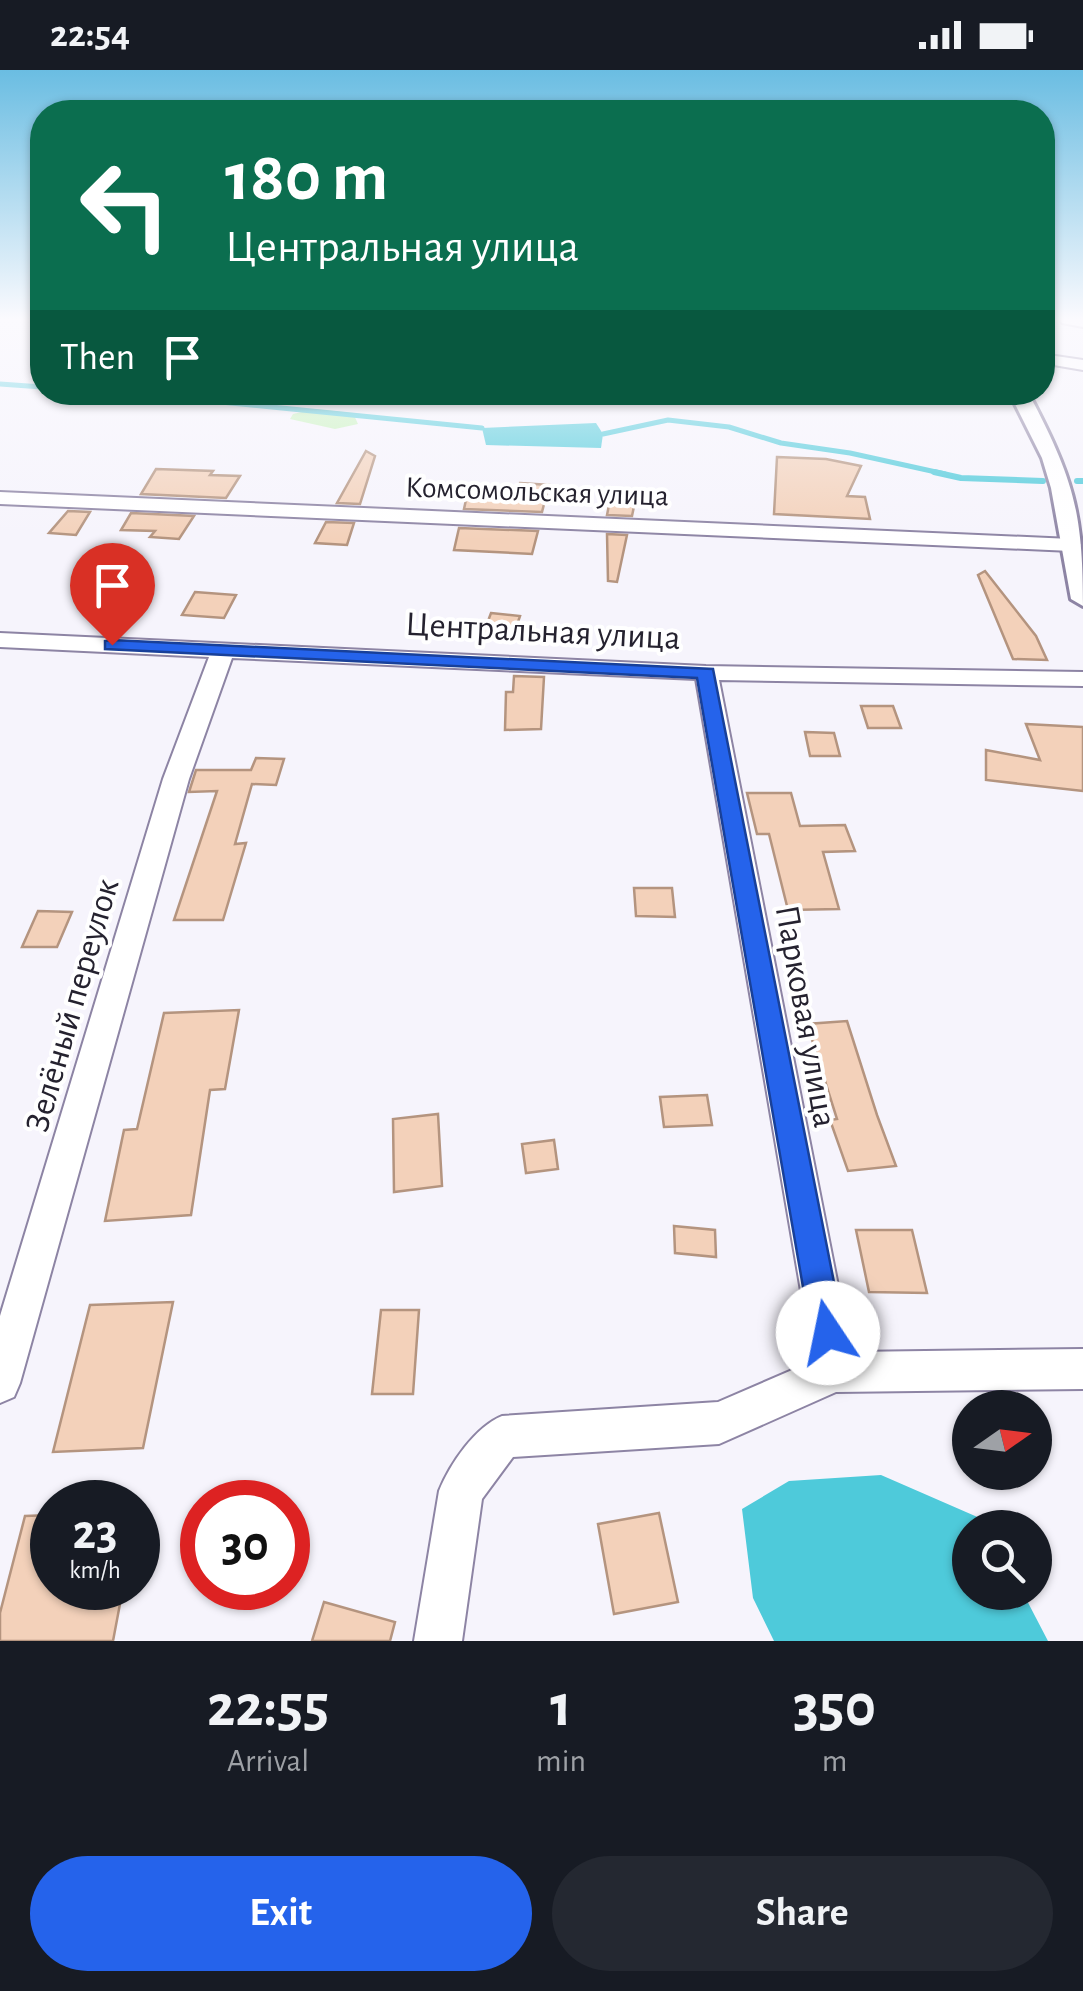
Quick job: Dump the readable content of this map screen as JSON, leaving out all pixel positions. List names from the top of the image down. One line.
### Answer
{"streets":{"street":["Комсомольская улица","Центральная улица","Зелёный переулок","Парковая улица"]},"crossings":[["Центральная улица","Зелёный переулок"],["Центральная улица","Парковая улица"]],"north":"right","page":{"status":"22:54","turn":["180 m","Центральная улица"],"then":"Then","speed":"23 km/h","limit":"30","eta":["22:55","Arrival","1","min","350","m"],"buttons":["Exit","Share"]}}
